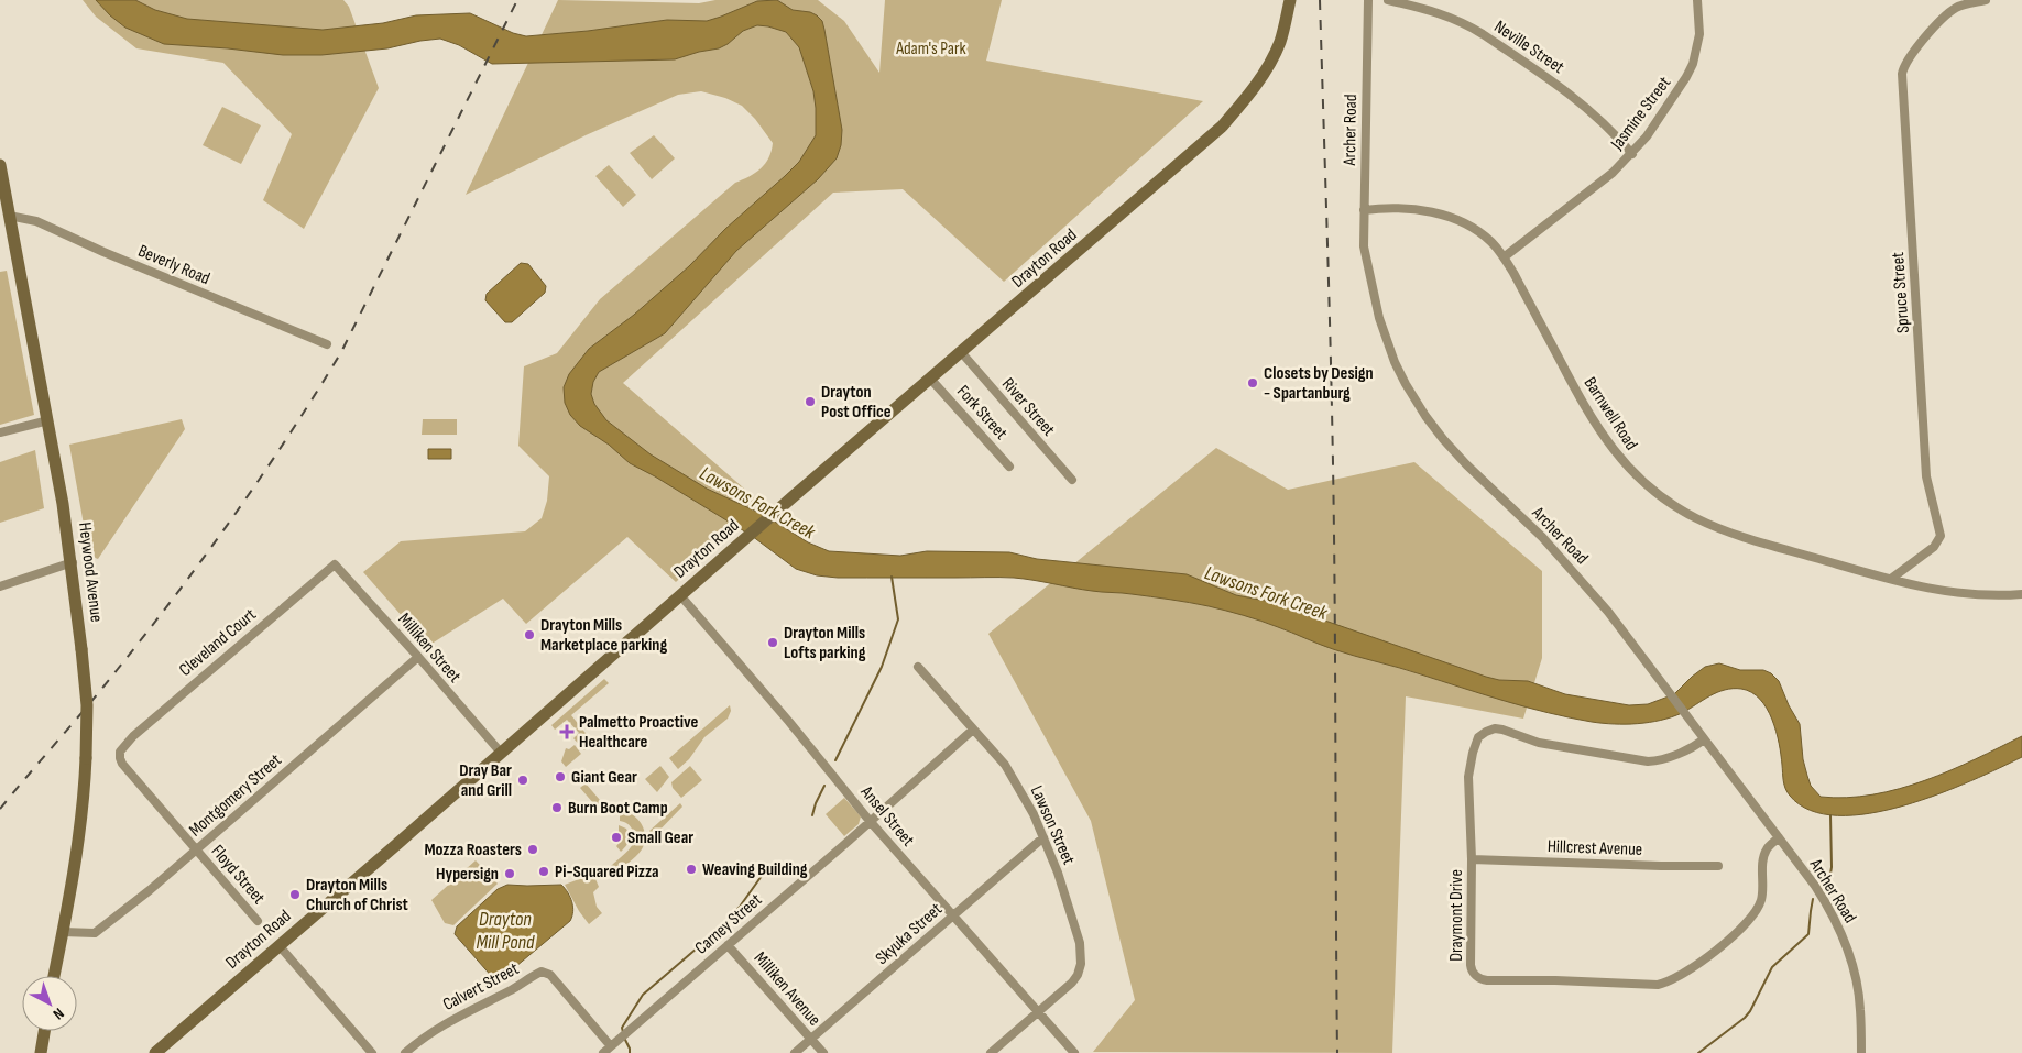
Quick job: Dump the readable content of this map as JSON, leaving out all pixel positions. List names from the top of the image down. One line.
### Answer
{"streets":{"main road":["Drayton Road","Heywood Avenue"],"street":["Neville Street","Jasmine Street","Archer Road","Beverly Road","Spruce Street","River Street","Fork Street","Barnwell Road","Cleveland Court","Milliken Street","Montgomery Street","Ansel Street","Lawson Street","Hillcrest Avenue","Floyd Street","Draymont Drive","Carney Street","Skyuka Street","Calvert Street","Milliken Avenue"]},"crossings":[["Neville Street","Jasmine Street"],["Jasmine Street","Barnwell Road"],["Archer Road","Barnwell Road"],["Archer Road","Draymont Drive"],["Drayton Road","River Street"],["Drayton Road","Fork Street"],["Drayton Road","Milliken Street"],["Drayton Road","Ansel Street"],["Beverly Road","Heywood Avenue"],["Spruce Street","Barnwell Road"],["Heywood Avenue","Montgomery Street"],["Cleveland Court","Milliken Street"],["Cleveland Court","Floyd Street"],["Milliken Street","Montgomery Street"],["Montgomery Street","Floyd Street"],["Ansel Street","Lawson Street"],["Ansel Street","Carney Street"],["Ansel Street","Skyuka Street"],["Lawson Street","Carney Street"],["Lawson Street","Skyuka Street"],["Hillcrest Avenue","Draymont Drive"],["Carney Street","Calvert Street"],["Carney Street","Milliken Avenue"],["Skyuka Street","Milliken Avenue"]],"water":["Lawsons Fork Creek","Drayton Mill Pond"],"parks":["Adam's Park"],"places":{"other":["Closets by Design - Spartanburg","Drayton Post Office","Drayton Mills Marketplace parking","Drayton Mills Lofts parking","Giant Gear","Dray Bar and Grill","Burn Boot Camp","Small Gear","Mozza Roasters","Weaving Building","Pi-Squared Pizza","Hypersign","Drayton Mills Church of Christ"],"health":["Palmetto Proactive Healthcare"]},"north":"bottom right"}
